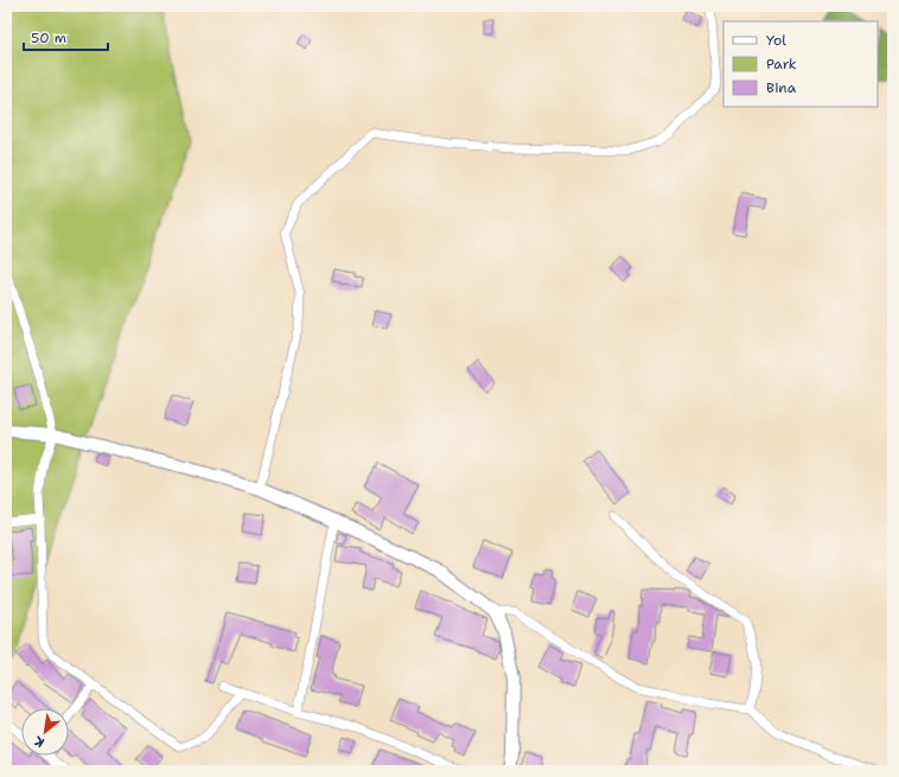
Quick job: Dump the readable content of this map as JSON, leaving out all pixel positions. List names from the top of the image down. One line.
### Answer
{"legend":["Yol","Park","Bina"],"scale_bar":"50 m","north":"bottom left"}
